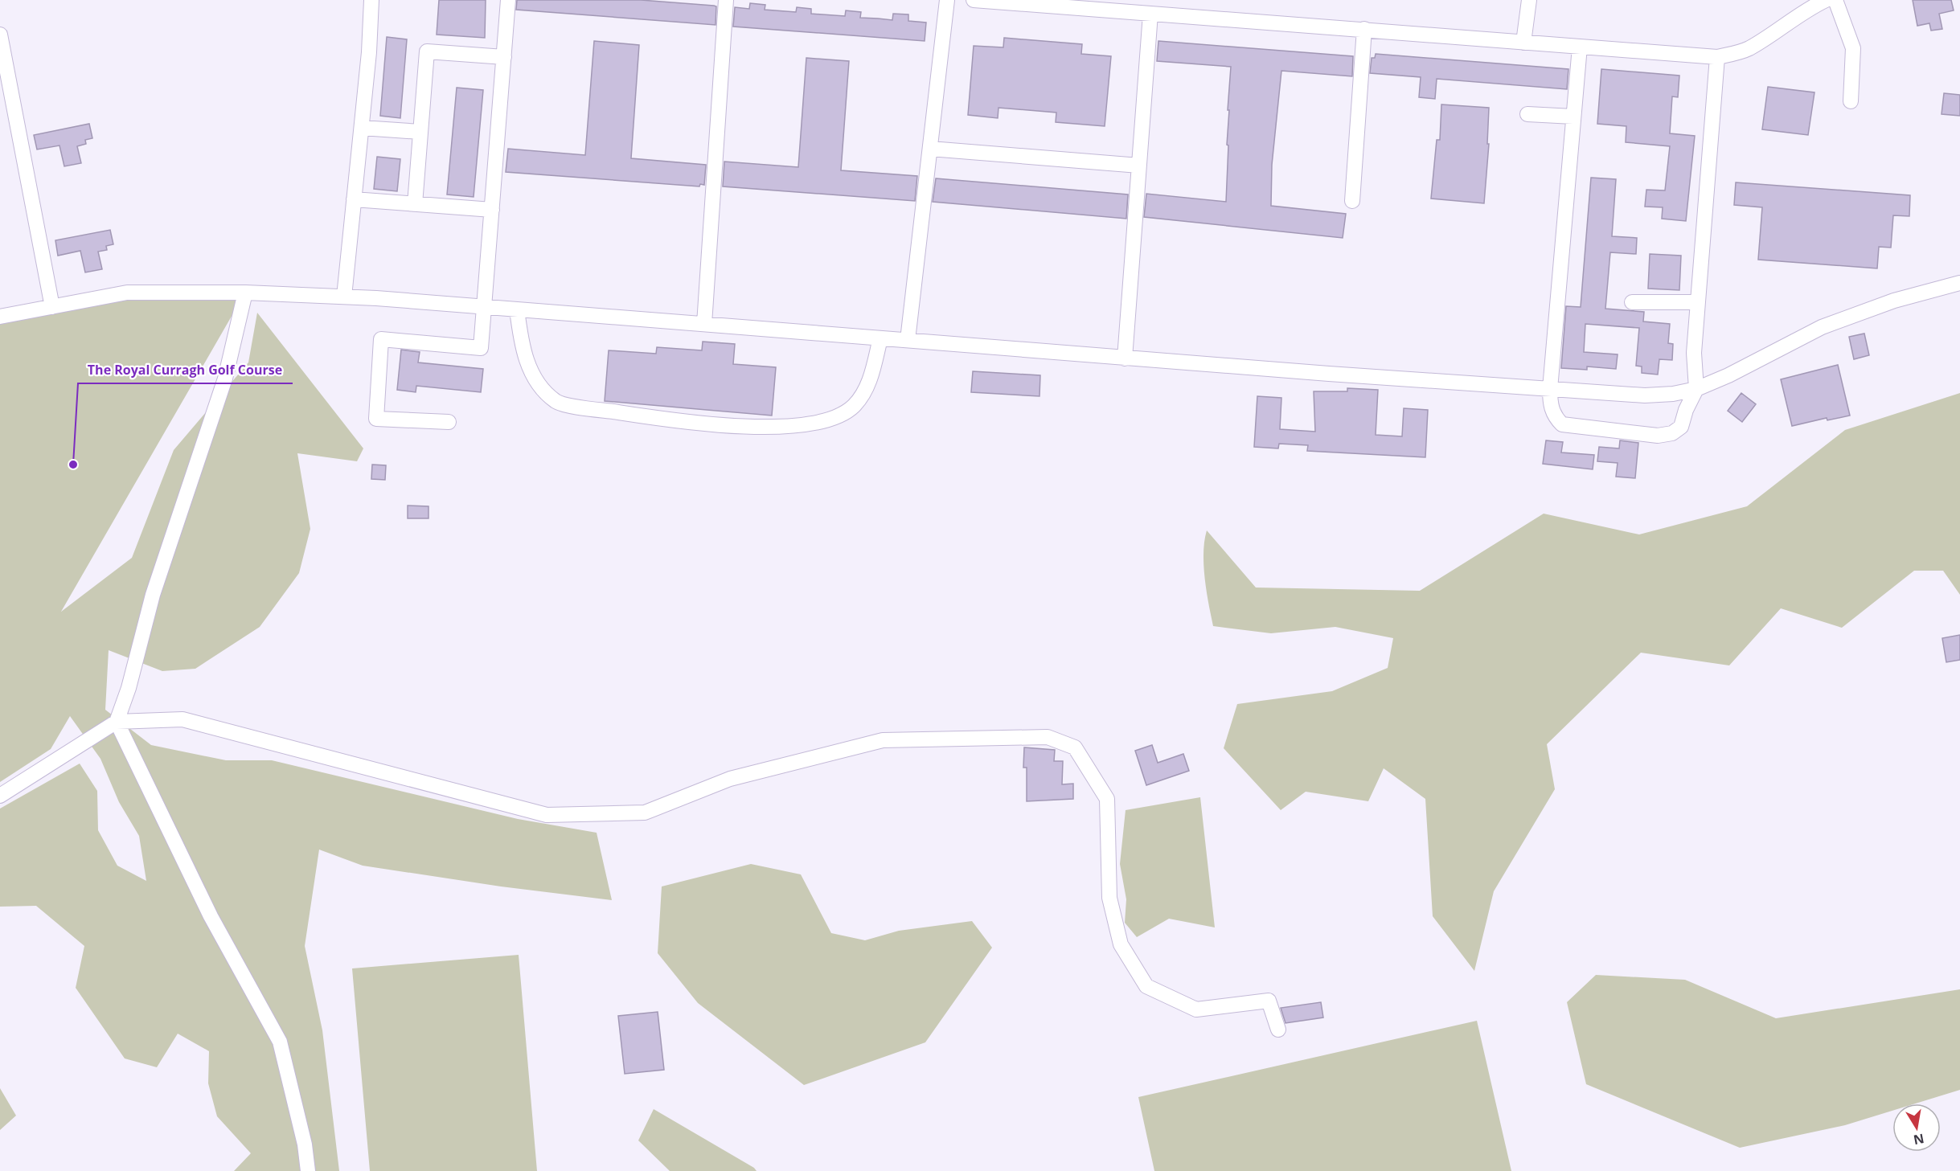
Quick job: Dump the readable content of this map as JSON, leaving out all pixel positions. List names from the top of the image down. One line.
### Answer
{"places":["The Royal Curragh Golf Course"],"north":"bottom"}
